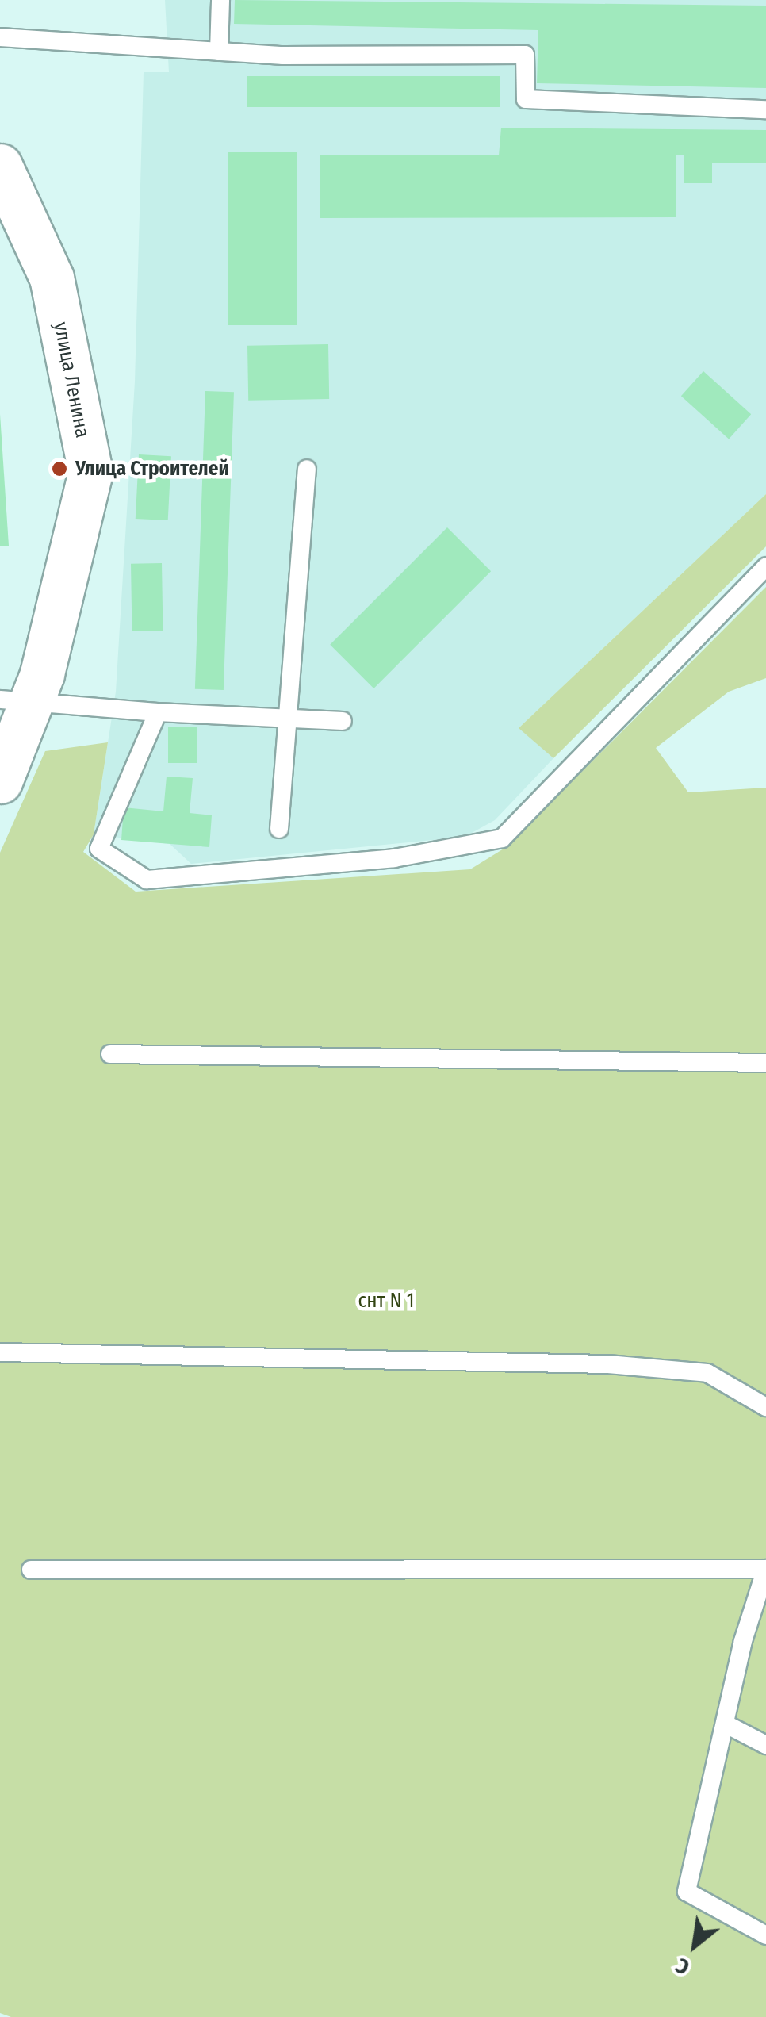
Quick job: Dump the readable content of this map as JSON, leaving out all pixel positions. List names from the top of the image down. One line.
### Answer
{"streets":{"street":["улица Ленина"]},"parks":["снт N 1"],"places":["Улица Строителей"],"north":"bottom left"}
